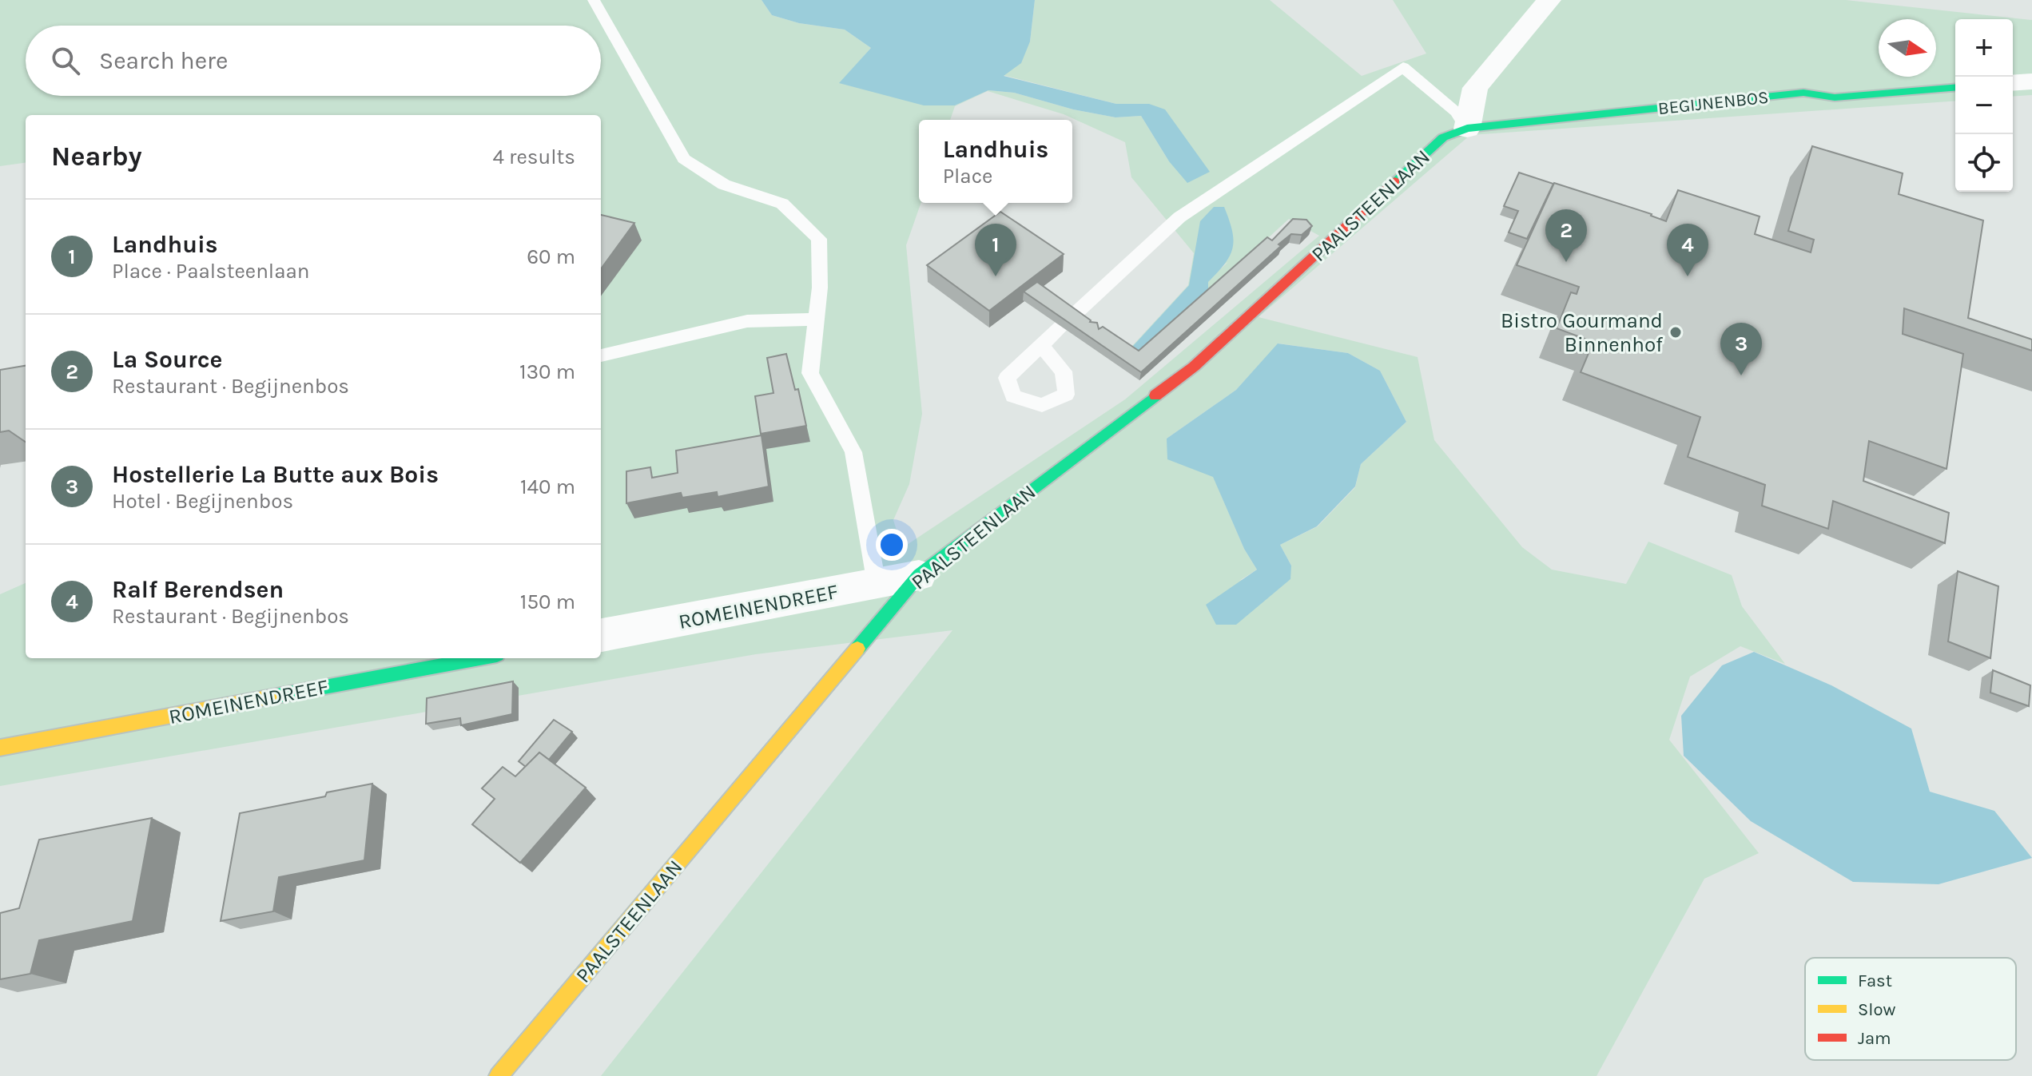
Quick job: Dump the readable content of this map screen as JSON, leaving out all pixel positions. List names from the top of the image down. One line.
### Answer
{"streets":{"street":["BEGIJNENBOS","PAALSTEENLAAN","ROMEINENDREEF"]},"crossings":[["BEGIJNENBOS","PAALSTEENLAAN"],["PAALSTEENLAAN","ROMEINENDREEF"]],"places":["Bistro Gourmand Binnenhof"],"legend":["Fast","Slow","Jam"],"north":"right","page":{"map_buttons":["+","−"],"search":"Search here","heading":["Nearby","4 results"],"popup":["Landhuis","Place"],"list":[{"mark":"1","name":"Landhuis","note":"Place · Paalsteenlaan","value":"60 m"},{"mark":"2","name":"La Source","note":"Restaurant · Begijnenbos","value":"130 m"},{"mark":"3","name":"Hostellerie La Butte aux Bois","note":"Hotel · Begijnenbos","value":"140 m"},{"mark":"4","name":"Ralf Berendsen","note":"Restaurant · Begijnenbos","value":"150 m"}],"pins":["2","1","4","3"]}}
